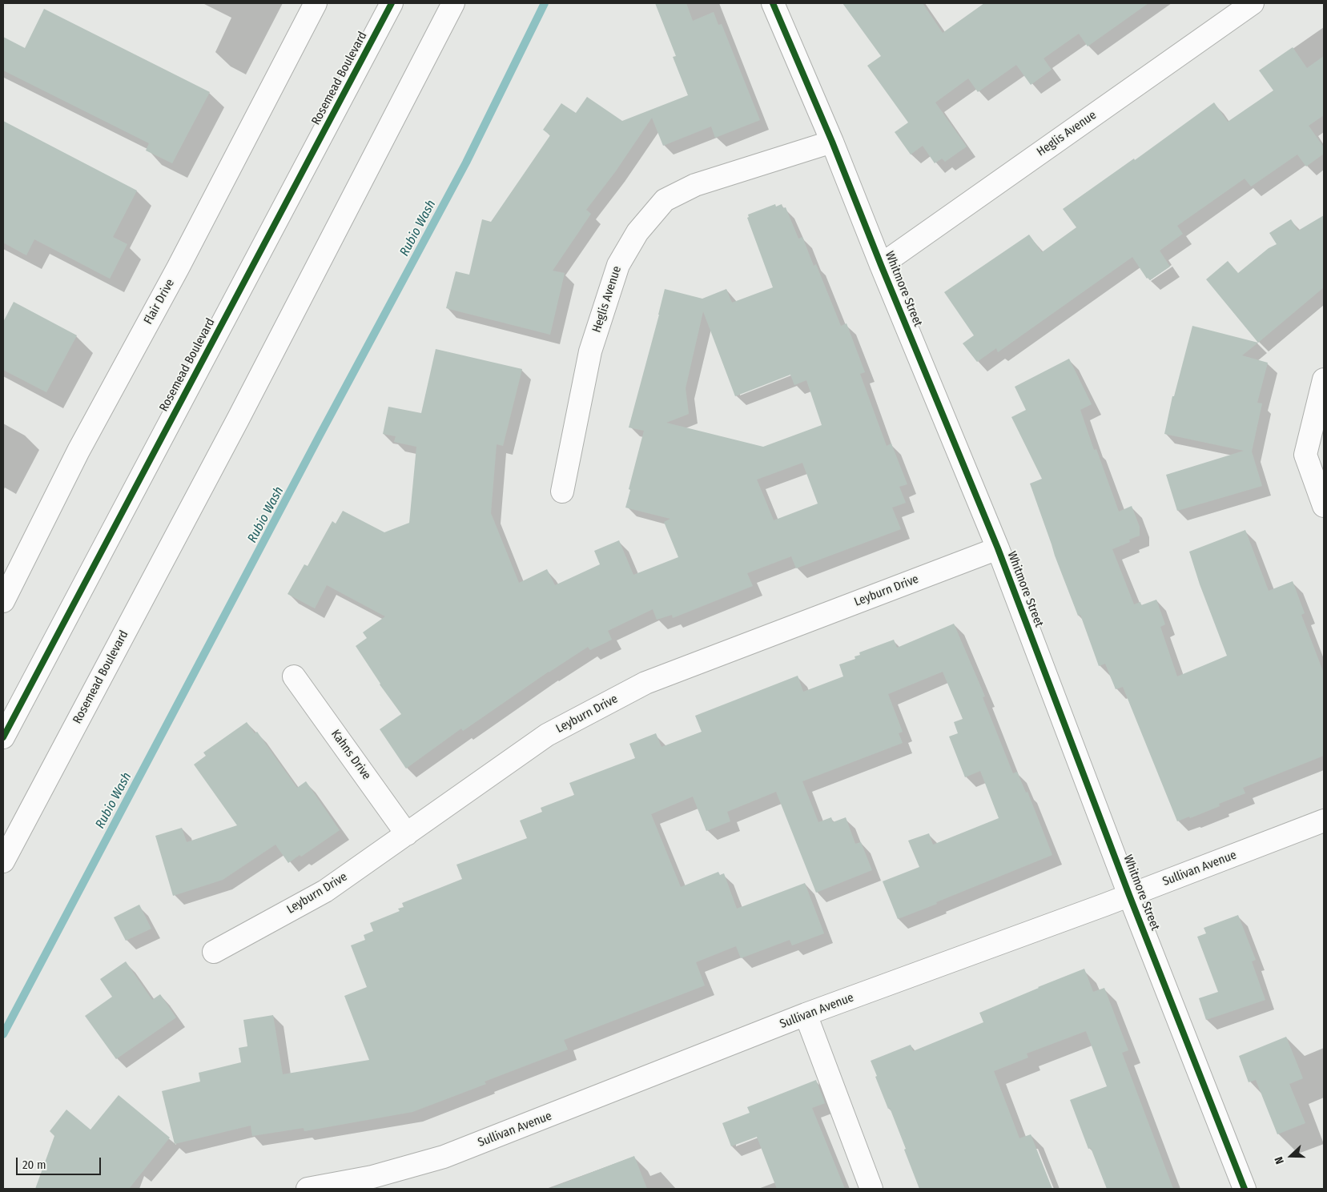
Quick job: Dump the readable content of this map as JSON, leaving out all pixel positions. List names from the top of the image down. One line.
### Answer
{"streets":{"street":["Rosemead Boulevard","Heglis Avenue","Whitmore Street","Flair Drive","Leyburn Drive","Kahns Drive","Sullivan Avenue"]},"crossings":[["Heglis Avenue","Whitmore Street"],["Whitmore Street","Leyburn Drive"],["Whitmore Street","Sullivan Avenue"],["Leyburn Drive","Kahns Drive"]],"water":["Rubio Wash"],"scale_bar":"20 m","north":"left"}
